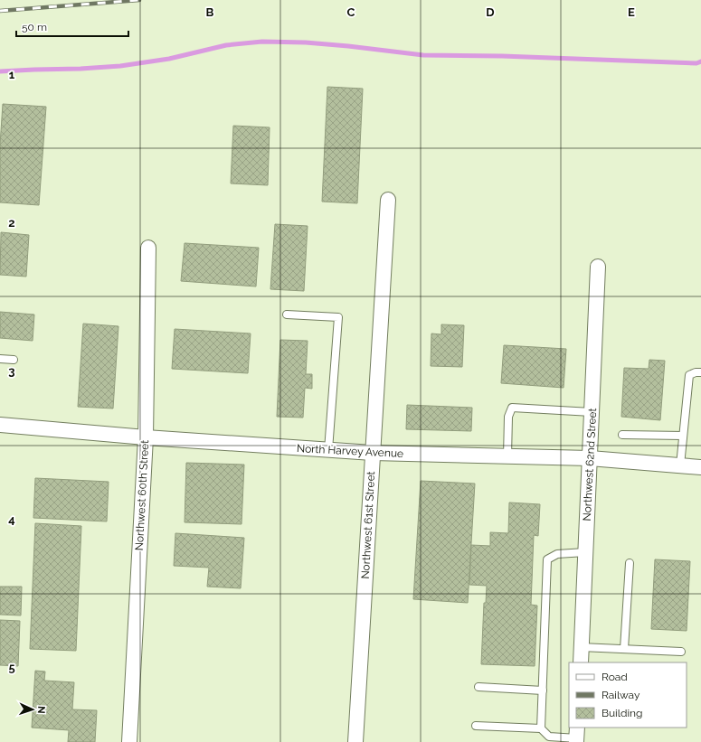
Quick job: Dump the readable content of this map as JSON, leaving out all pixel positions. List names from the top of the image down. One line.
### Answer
{"streets":{"street":["North Harvey Avenue","Northwest 62nd Street","Northwest 60th Street","Northwest 61st Street"]},"crossings":[["North Harvey Avenue","Northwest 62nd Street"],["North Harvey Avenue","Northwest 60th Street"],["North Harvey Avenue","Northwest 61st Street"]],"legend":["Road","Railway","Building"],"scale_bar":"50 m","north":"right","grid":{"columns":["B","C","D","E"],"rows":["1","2","3","4","5"]}}
